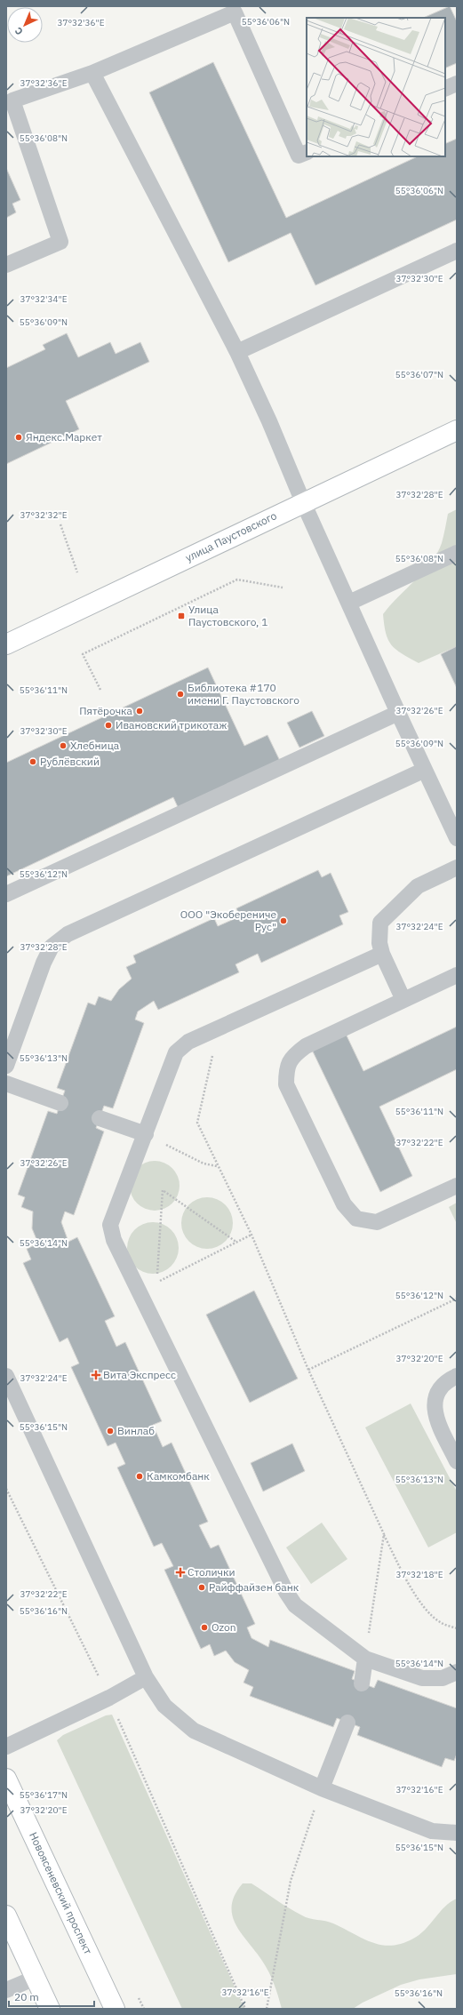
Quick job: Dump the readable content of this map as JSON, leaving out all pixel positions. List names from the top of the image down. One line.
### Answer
{"streets":{"main road":["улица Паустовского","Новоясеневский проспект"]},"places":{"other":["Яндекс.Маркет","Библиотека #170 имени Г. Паустовского","Пятёрочка","Ивановский трикотаж","Хлебница","Рублёвский","ООО \"Экоберениче Рус\"","Винлаб","Камкомбанк","Райффайзен банк","Ozon"],"transit":["Улица Паустовского, 1"],"health":["Вита Экспресс","Столички"]},"scale_bar":"20 m","north":"bottom left","coordinates":["55°36'06\"N","37°32'36\"E","55°36'08\"N","37°32'30\"E","37°32'34\"E","55°36'09\"N","55°36'07\"N","37°32'28\"E","37°32'32\"E","55°36'11\"N","37°32'26\"E","55°36'12\"N","37°32'24\"E","55°36'13\"N","37°32'22\"E","55°36'14\"N","37°32'20\"E","55°36'15\"N","37°32'18\"E","55°36'16\"N","37°32'16\"E","55°36'17\"N"]}
